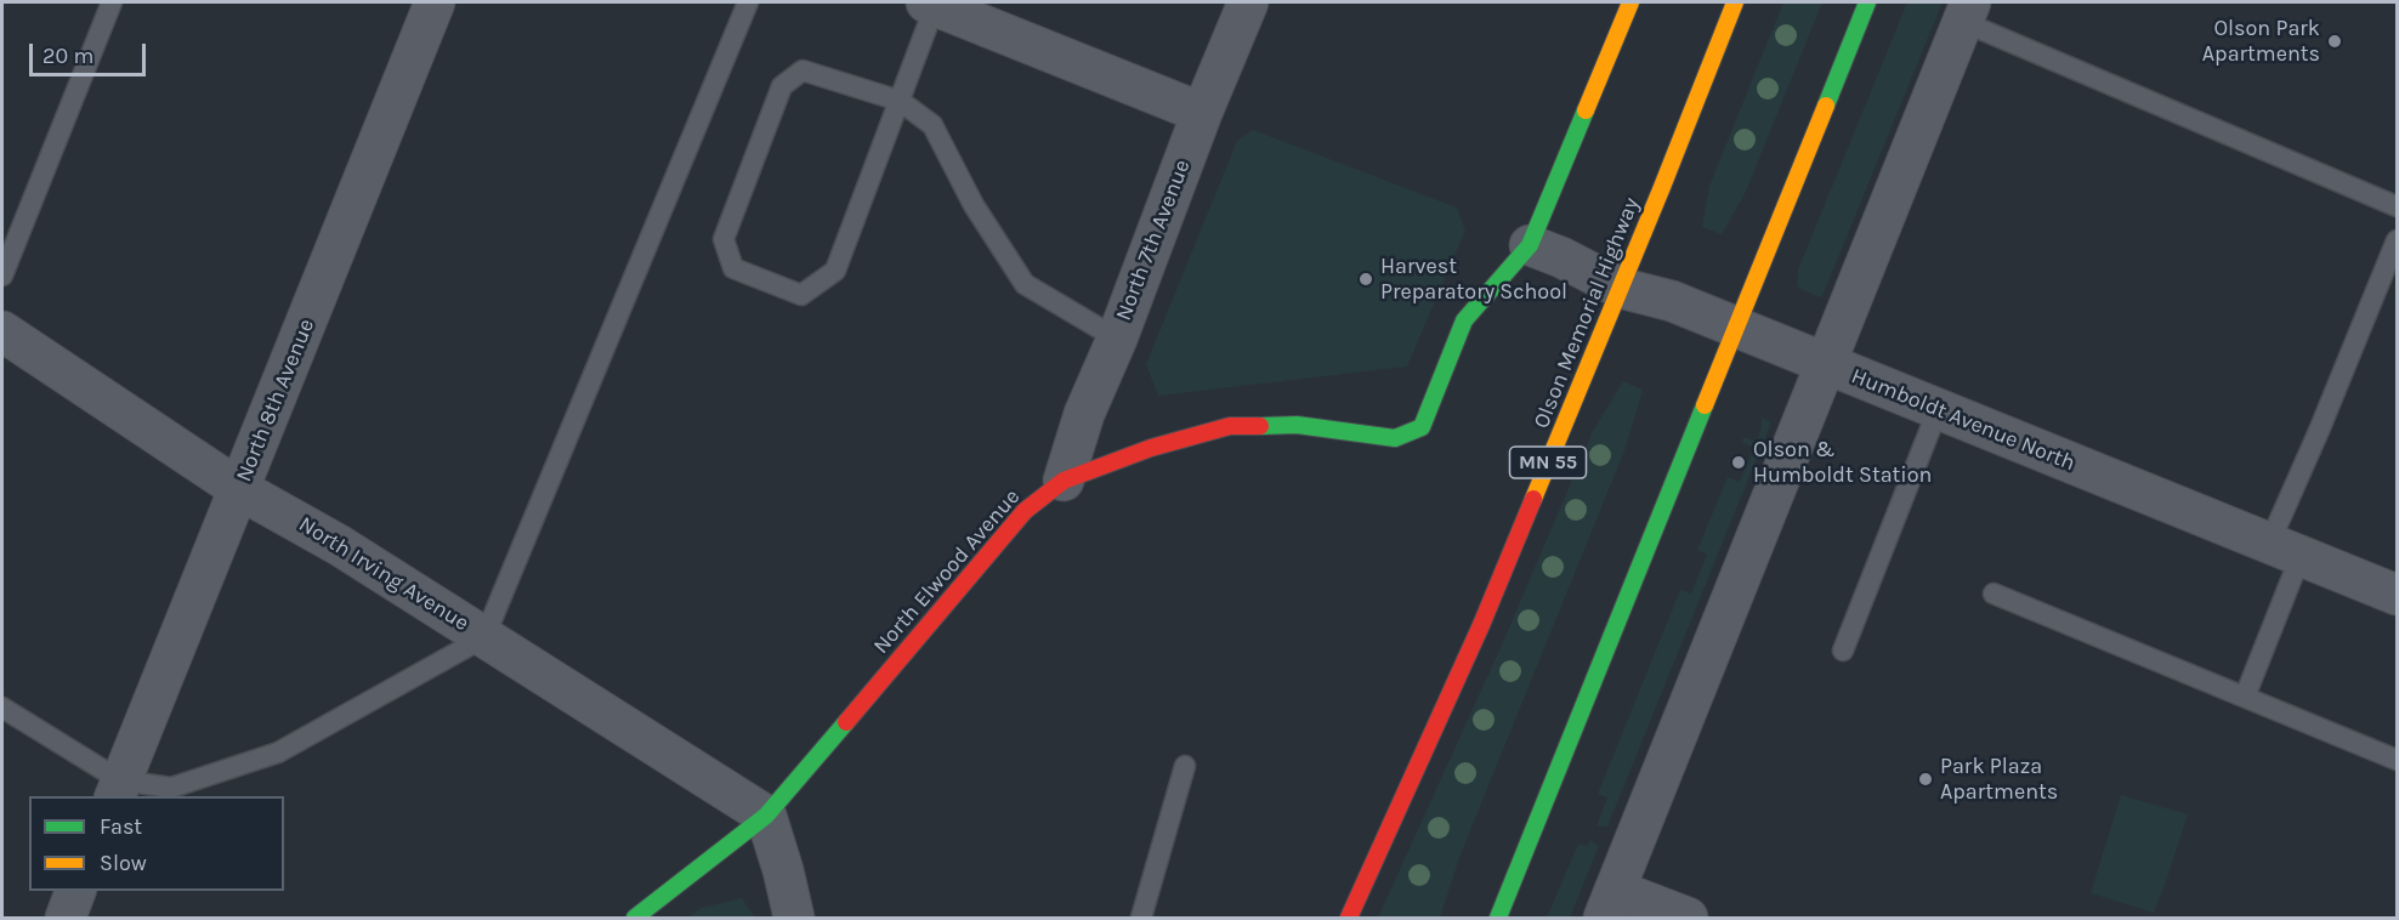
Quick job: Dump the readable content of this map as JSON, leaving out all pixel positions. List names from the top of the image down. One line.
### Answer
{"streets":{"main road":["Olson Memorial Highway","MN 55","North Elwood Avenue"],"street":["North 7th Avenue","North 8th Avenue","Humboldt Avenue North","North Irving Avenue"]},"crossings":[["North 7th Avenue","North Elwood Avenue"],["Olson Memorial Highway","Humboldt Avenue North"],["North 8th Avenue","North Irving Avenue"],["Humboldt Avenue North","North Elwood Avenue"],["North Elwood Avenue","North Irving Avenue"]],"places":["Olson Park Apartments","Harvest Preparatory School","Olson & Humboldt Station","Park Plaza Apartments"],"legend":["Fast","Slow"],"scale_bar":"20 m"}
